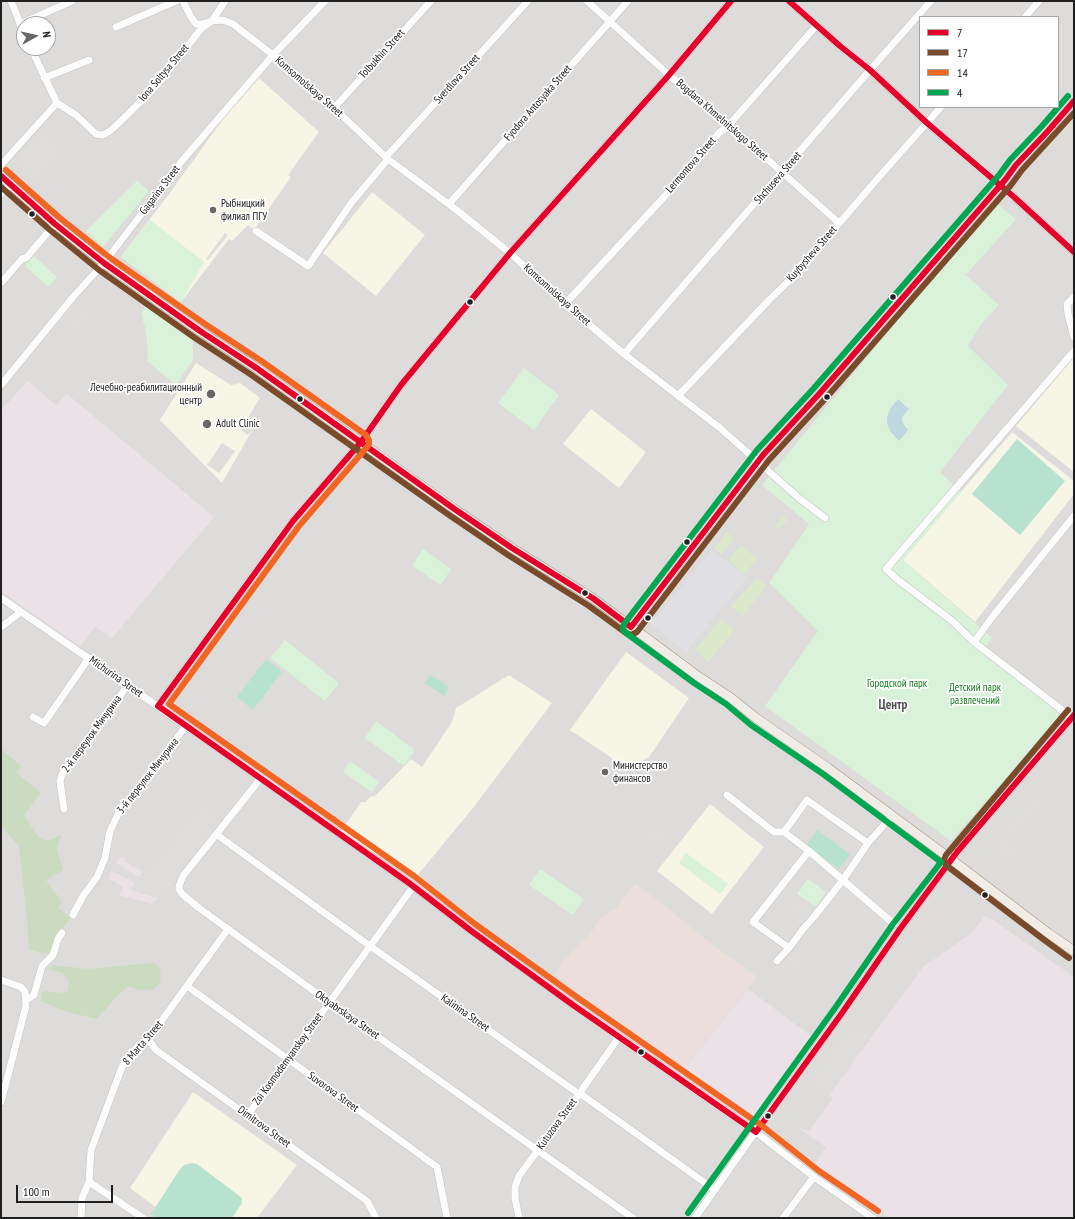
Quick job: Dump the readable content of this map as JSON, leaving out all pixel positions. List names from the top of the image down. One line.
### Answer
{"streets":{"street":["Tolbukhin Street","Iona Soltysa Street","Sverdlova Street","Komsomolskaya Street","Fyodora Antosyaka Street","Bogdana Khmelnitskogo Street","Lermontova Street","Shchuseva Street","Gagarina Street","Kuybysheva Street","Michurina Street","2-й переулок Мичурина","3-й переулок Мичурина","Kalinina Street","Oktyabrskaya Street","8 Marta Street","Zoi Kosmodemyanskoy Street","Suvorova Street","Kutuzova Street","Dimitrova Street"]},"crossings":[["Tolbukhin Street","Komsomolskaya Street"],["Iona Soltysa Street","Komsomolskaya Street"],["Sverdlova Street","Komsomolskaya Street"],["Komsomolskaya Street","Fyodora Antosyaka Street"],["Komsomolskaya Street","Lermontova Street"],["Komsomolskaya Street","Shchuseva Street"],["Komsomolskaya Street","Gagarina Street"],["Komsomolskaya Street","Kuybysheva Street"],["Fyodora Antosyaka Street","Bogdana Khmelnitskogo Street"],["Bogdana Khmelnitskogo Street","Lermontova Street"],["Bogdana Khmelnitskogo Street","Shchuseva Street"],["Bogdana Khmelnitskogo Street","Kuybysheva Street"],["Michurina Street","2-й переулок Мичурина"],["Michurina Street","3-й переулок Мичурина"],["Michurina Street","Oktyabrskaya Street"],["Michurina Street","Zoi Kosmodemyanskoy Street"],["Michurina Street","Kutuzova Street"],["Kalinina Street","Oktyabrskaya Street"],["Kalinina Street","Zoi Kosmodemyanskoy Street"],["Kalinina Street","Kutuzova Street"],["Oktyabrskaya Street","8 Marta Street"],["Oktyabrskaya Street","Zoi Kosmodemyanskoy Street"],["Oktyabrskaya Street","Kutuzova Street"],["8 Marta Street","Suvorova Street"],["8 Marta Street","Dimitrova Street"],["Zoi Kosmodemyanskoy Street","Suvorova Street"],["Zoi Kosmodemyanskoy Street","Dimitrova Street"]],"districts":["Центр"],"parks":["Городской парк","Детский парк развлечений"],"places":["Рыбницкий филиал ПГУ","Лечебно-реабилитационный центр","Adult Clinic","Министерство финансов"],"lines":["transit line 7","transit line 4","transit line 17","transit line 14"],"legend":["7","17","14","4"],"scale_bar":"100 m","north":"right"}
